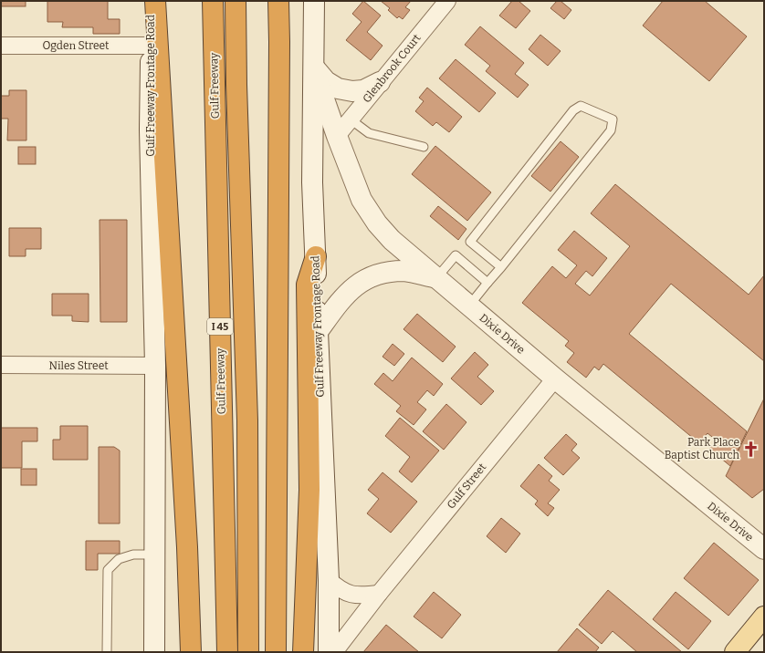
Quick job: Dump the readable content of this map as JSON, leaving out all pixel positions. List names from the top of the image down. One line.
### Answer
{"streets":{"highway":["Gulf Freeway","I 45"],"main road":["Gulf Freeway Frontage Road","Dixie Drive"],"street":["Ogden Street","Glenbrook Court","Niles Street","Gulf Street"]},"crossings":[["Ogden Street","Gulf Freeway Frontage Road"],["Glenbrook Court","Dixie Drive"],["Gulf Freeway Frontage Road","Dixie Drive"],["Gulf Freeway Frontage Road","Niles Street"],["Dixie Drive","Gulf Street"]],"places":{"church":["Park Place Baptist Church"]}}
